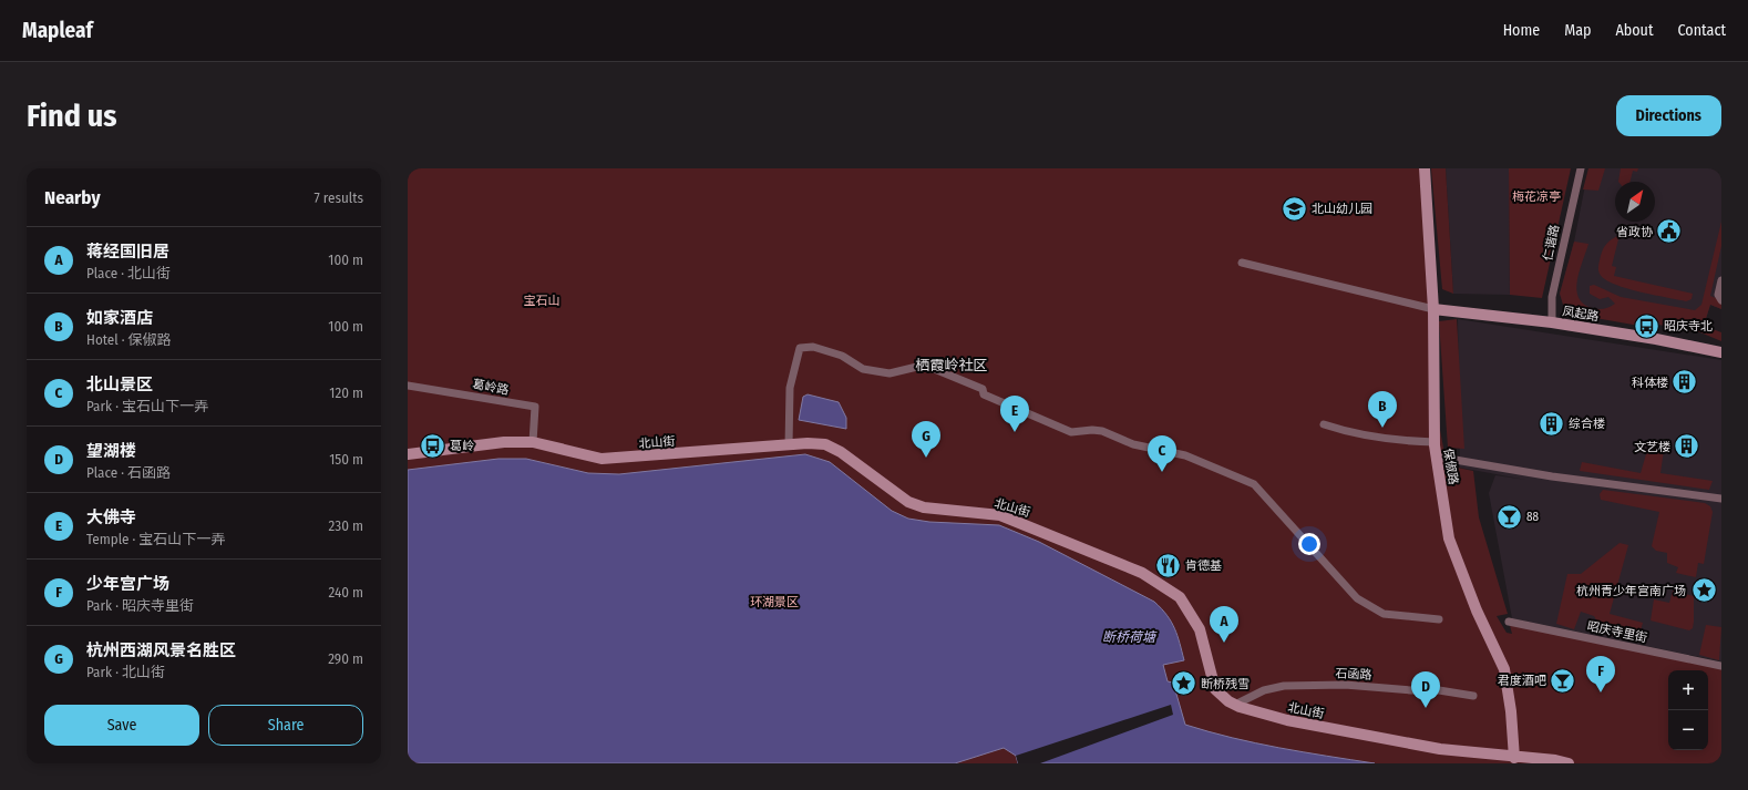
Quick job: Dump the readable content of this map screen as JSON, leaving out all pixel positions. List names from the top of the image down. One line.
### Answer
{"streets":{"main road":["凤起路","北山街","保俶路"],"street":["仁谐路","葛岭路","昭庆寺里街","石函路"]},"crossings":[["仁谐路","凤起路"],["凤起路","保俶路"],["葛岭路","北山街"],["北山街","保俶路"],["北山街","石函路"]],"districts":["栖霞岭社区"],"water":["断桥荷塘"],"parks":["梅花凉亭","宝石山","环湖景区"],"places":{"school or university":["北山幼儿园"],"public building":["省政协"],"bus stop":["昭庆寺北","葛岭"],"building":["科体楼","综合楼","文艺楼"],"bar":["88","君度酒吧"],"restaurant":["肯德基"],"place":["杭州青少年宫南广场","断桥残雪"]},"north":"top right","page":{"header":"Mapleaf","nav":["Home","Map","About","Contact"],"buttons":["Directions",["Save","Share"]],"title":"Find us","heading":["Nearby","7 results"],"list":[{"mark":"A","name":"蒋经国旧居","note":"Place · 北山街","value":"100 m"},{"mark":"B","name":"如家酒店","note":"Hotel · 保俶路","value":"100 m"},{"mark":"C","name":"北山景区","note":"Park · 宝石山下一弄","value":"120 m"},{"mark":"D","name":"望湖楼","note":"Place · 石函路","value":"150 m"},{"mark":"E","name":"大佛寺","note":"Temple · 宝石山下一弄","value":"230 m"},{"mark":"F","name":"少年宫广场","note":"Park · 昭庆寺里街","value":"240 m"},{"mark":"G","name":"杭州西湖风景名胜区","note":"Park · 北山街","value":"290 m"}],"pins":["B","E","G","C","A","F","D"],"map_buttons":["+","−"]}}
